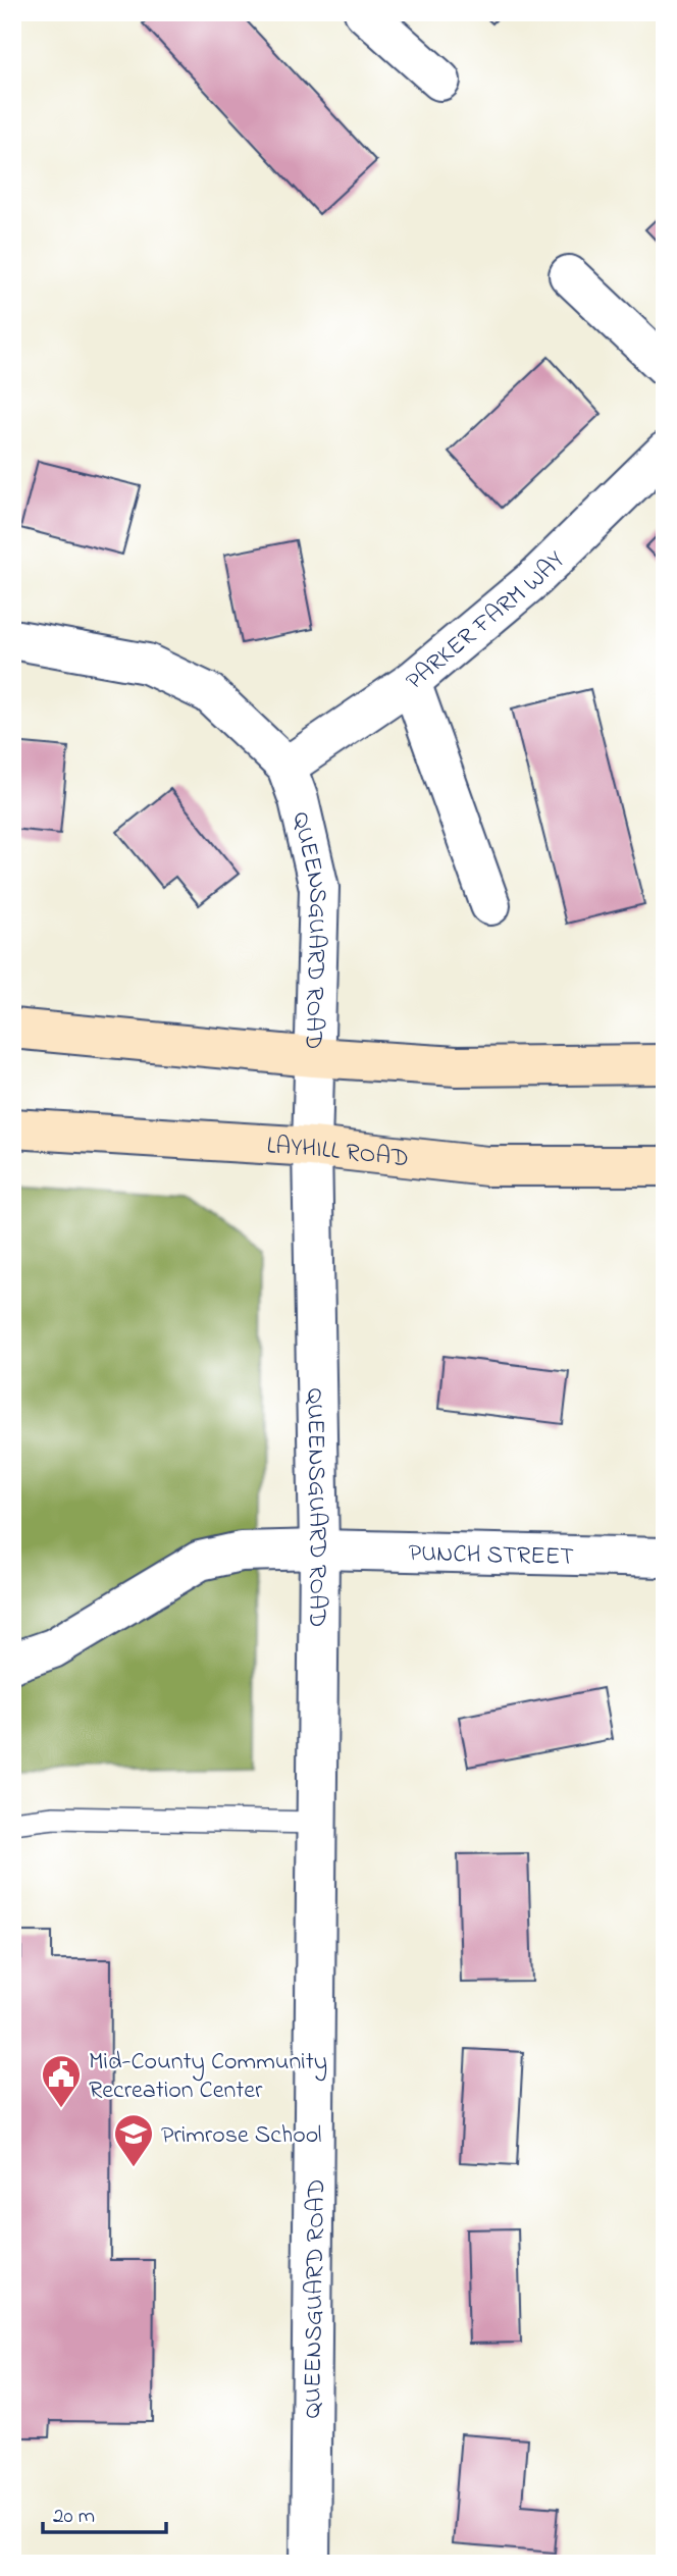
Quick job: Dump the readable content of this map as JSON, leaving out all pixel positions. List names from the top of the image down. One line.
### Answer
{"streets":{"main road":["LAYHILL ROAD"],"street":["PARKER FARM WAY","QUEENSGUARD ROAD","PUNCH STREET"]},"crossings":[["PARKER FARM WAY","QUEENSGUARD ROAD"],["QUEENSGUARD ROAD","LAYHILL ROAD"],["QUEENSGUARD ROAD","PUNCH STREET"]],"places":{"public building":["Mid-County Community Recreation Center"],"school or university":["Primrose School"]},"scale_bar":"20 m"}
